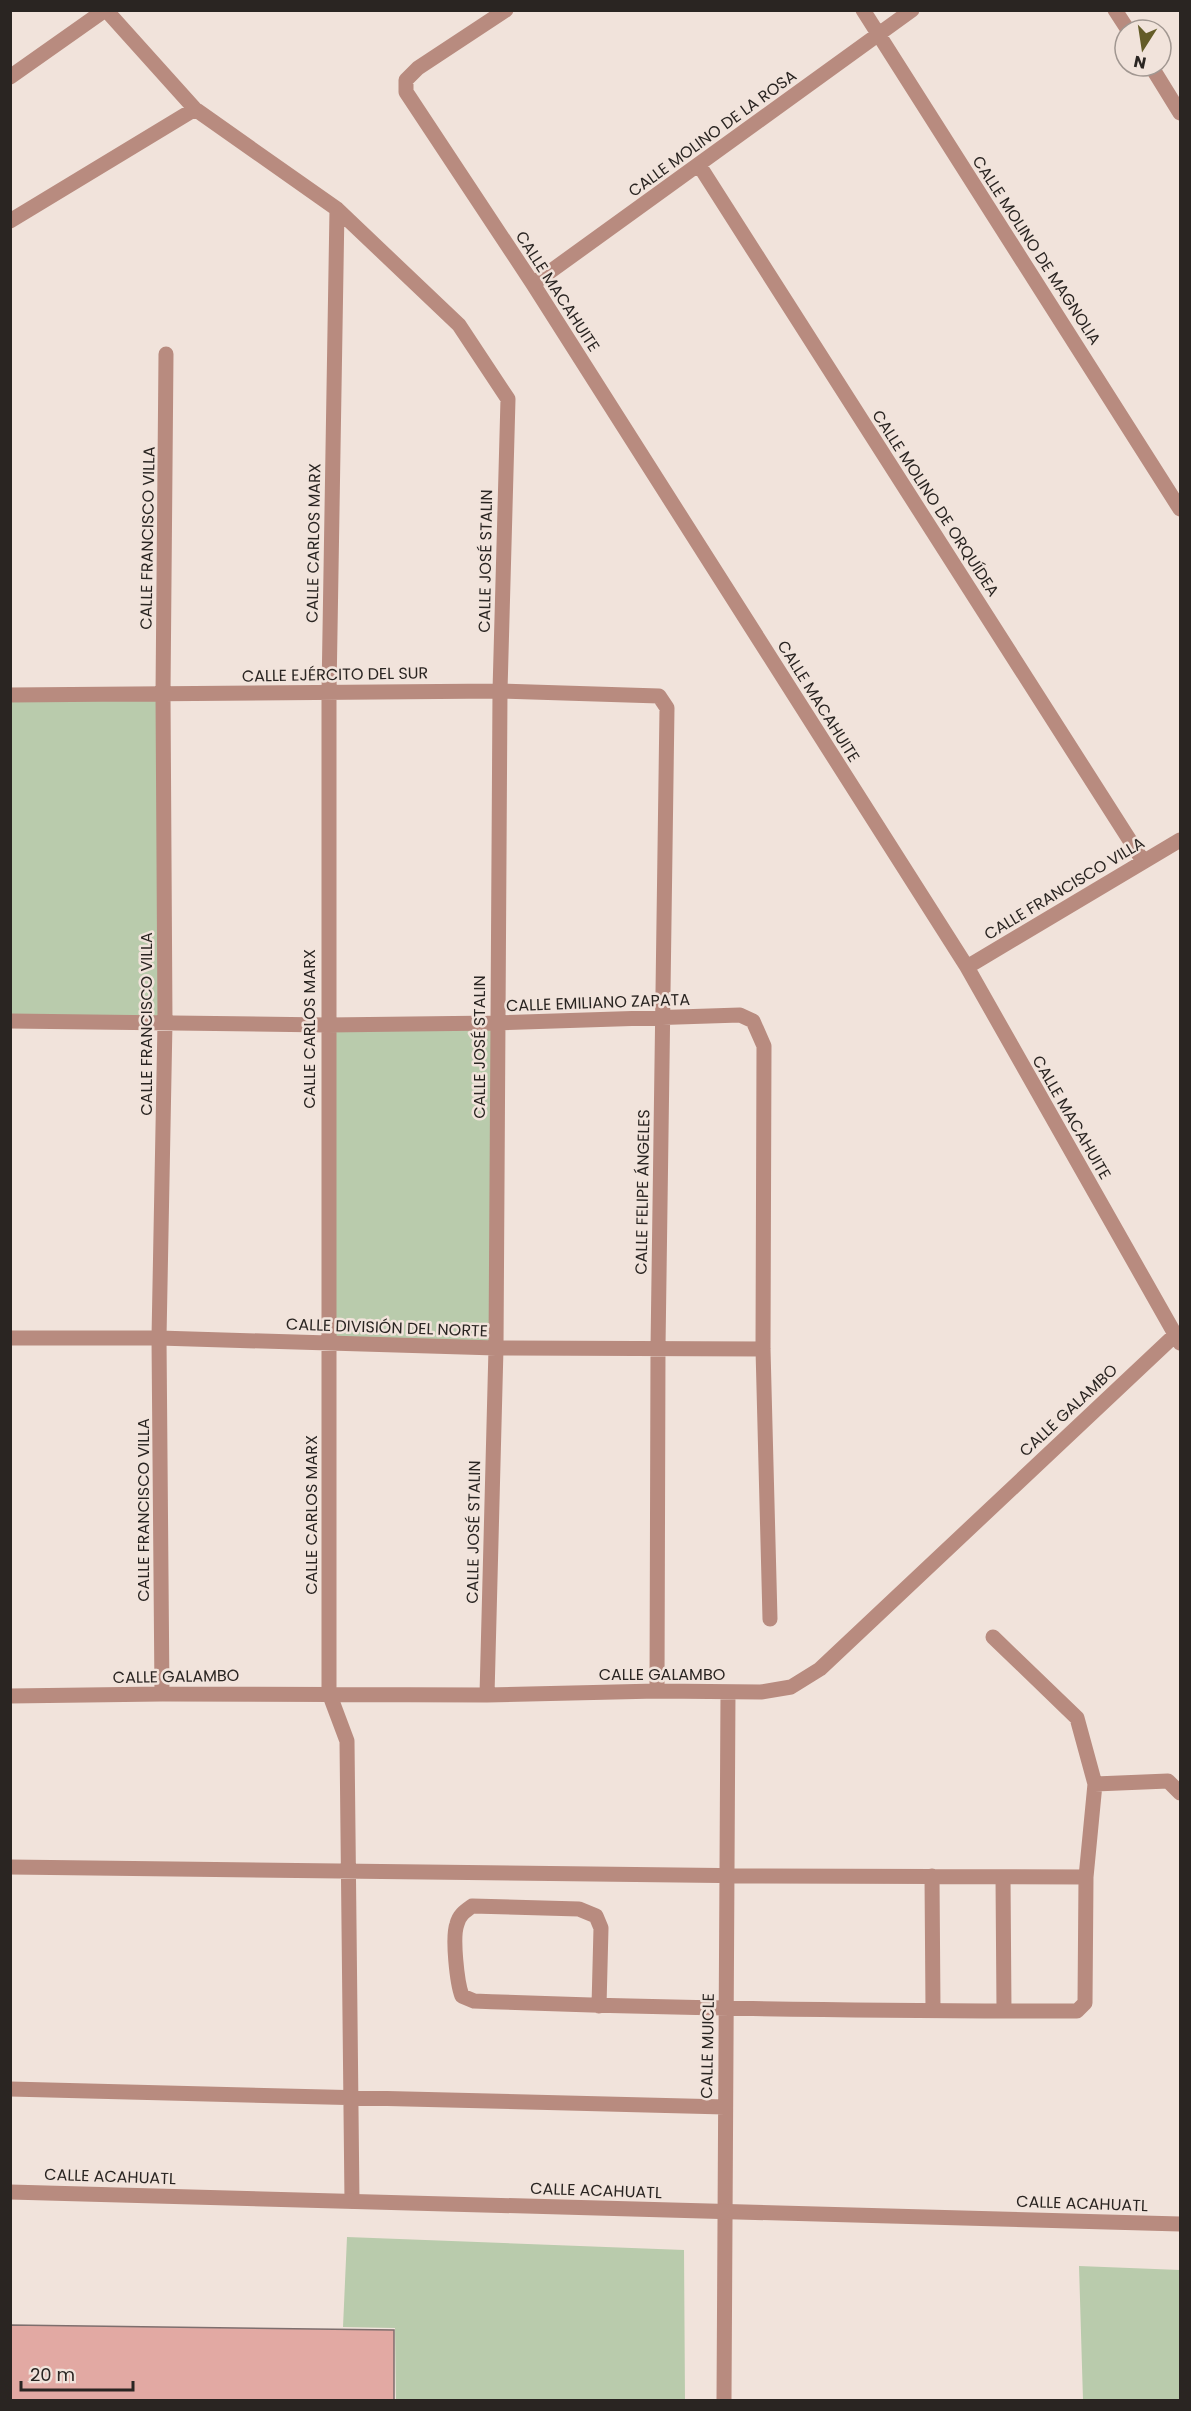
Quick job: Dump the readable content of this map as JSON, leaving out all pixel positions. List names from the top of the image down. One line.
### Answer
{"streets":{"street":["CALLE MOLINO DE LA ROSA","CALLE MOLINO DE MAGNOLIA","CALLE MACAHUITE","CALLE MOLINO DE ORQUÍDEA","CALLE FRANCISCO VILLA","CALLE CARLOS MARX","CALLE JOSÉ STALIN","CALLE EJÉRCITO DEL SUR","CALLE EMILIANO ZAPATA","CALLE FELIPE ÁNGELES","CALLE DIVISIÓN DEL NORTE","CALLE GALAMBO","CALLE MUICLE","CALLE ACAHUATL"]},"crossings":[["CALLE MOLINO DE LA ROSA","CALLE MOLINO DE MAGNOLIA"],["CALLE MOLINO DE LA ROSA","CALLE MACAHUITE"],["CALLE MOLINO DE LA ROSA","CALLE MOLINO DE ORQUÍDEA"],["CALLE MACAHUITE","CALLE FRANCISCO VILLA"],["CALLE MACAHUITE","CALLE GALAMBO"],["CALLE MOLINO DE ORQUÍDEA","CALLE FRANCISCO VILLA"],["CALLE FRANCISCO VILLA","CALLE EJÉRCITO DEL SUR"],["CALLE FRANCISCO VILLA","CALLE EMILIANO ZAPATA"],["CALLE FRANCISCO VILLA","CALLE DIVISIÓN DEL NORTE"],["CALLE FRANCISCO VILLA","CALLE GALAMBO"],["CALLE CARLOS MARX","CALLE JOSÉ STALIN"],["CALLE CARLOS MARX","CALLE EJÉRCITO DEL SUR"],["CALLE CARLOS MARX","CALLE EMILIANO ZAPATA"],["CALLE CARLOS MARX","CALLE DIVISIÓN DEL NORTE"],["CALLE CARLOS MARX","CALLE GALAMBO"],["CALLE JOSÉ STALIN","CALLE EJÉRCITO DEL SUR"],["CALLE JOSÉ STALIN","CALLE EMILIANO ZAPATA"],["CALLE JOSÉ STALIN","CALLE DIVISIÓN DEL NORTE"],["CALLE JOSÉ STALIN","CALLE GALAMBO"],["CALLE EJÉRCITO DEL SUR","CALLE FELIPE ÁNGELES"],["CALLE EMILIANO ZAPATA","CALLE FELIPE ÁNGELES"],["CALLE EMILIANO ZAPATA","CALLE DIVISIÓN DEL NORTE"],["CALLE FELIPE ÁNGELES","CALLE DIVISIÓN DEL NORTE"],["CALLE FELIPE ÁNGELES","CALLE GALAMBO"],["CALLE GALAMBO","CALLE MUICLE"],["CALLE MUICLE","CALLE ACAHUATL"]],"scale_bar":"20 m","north":"bottom"}
